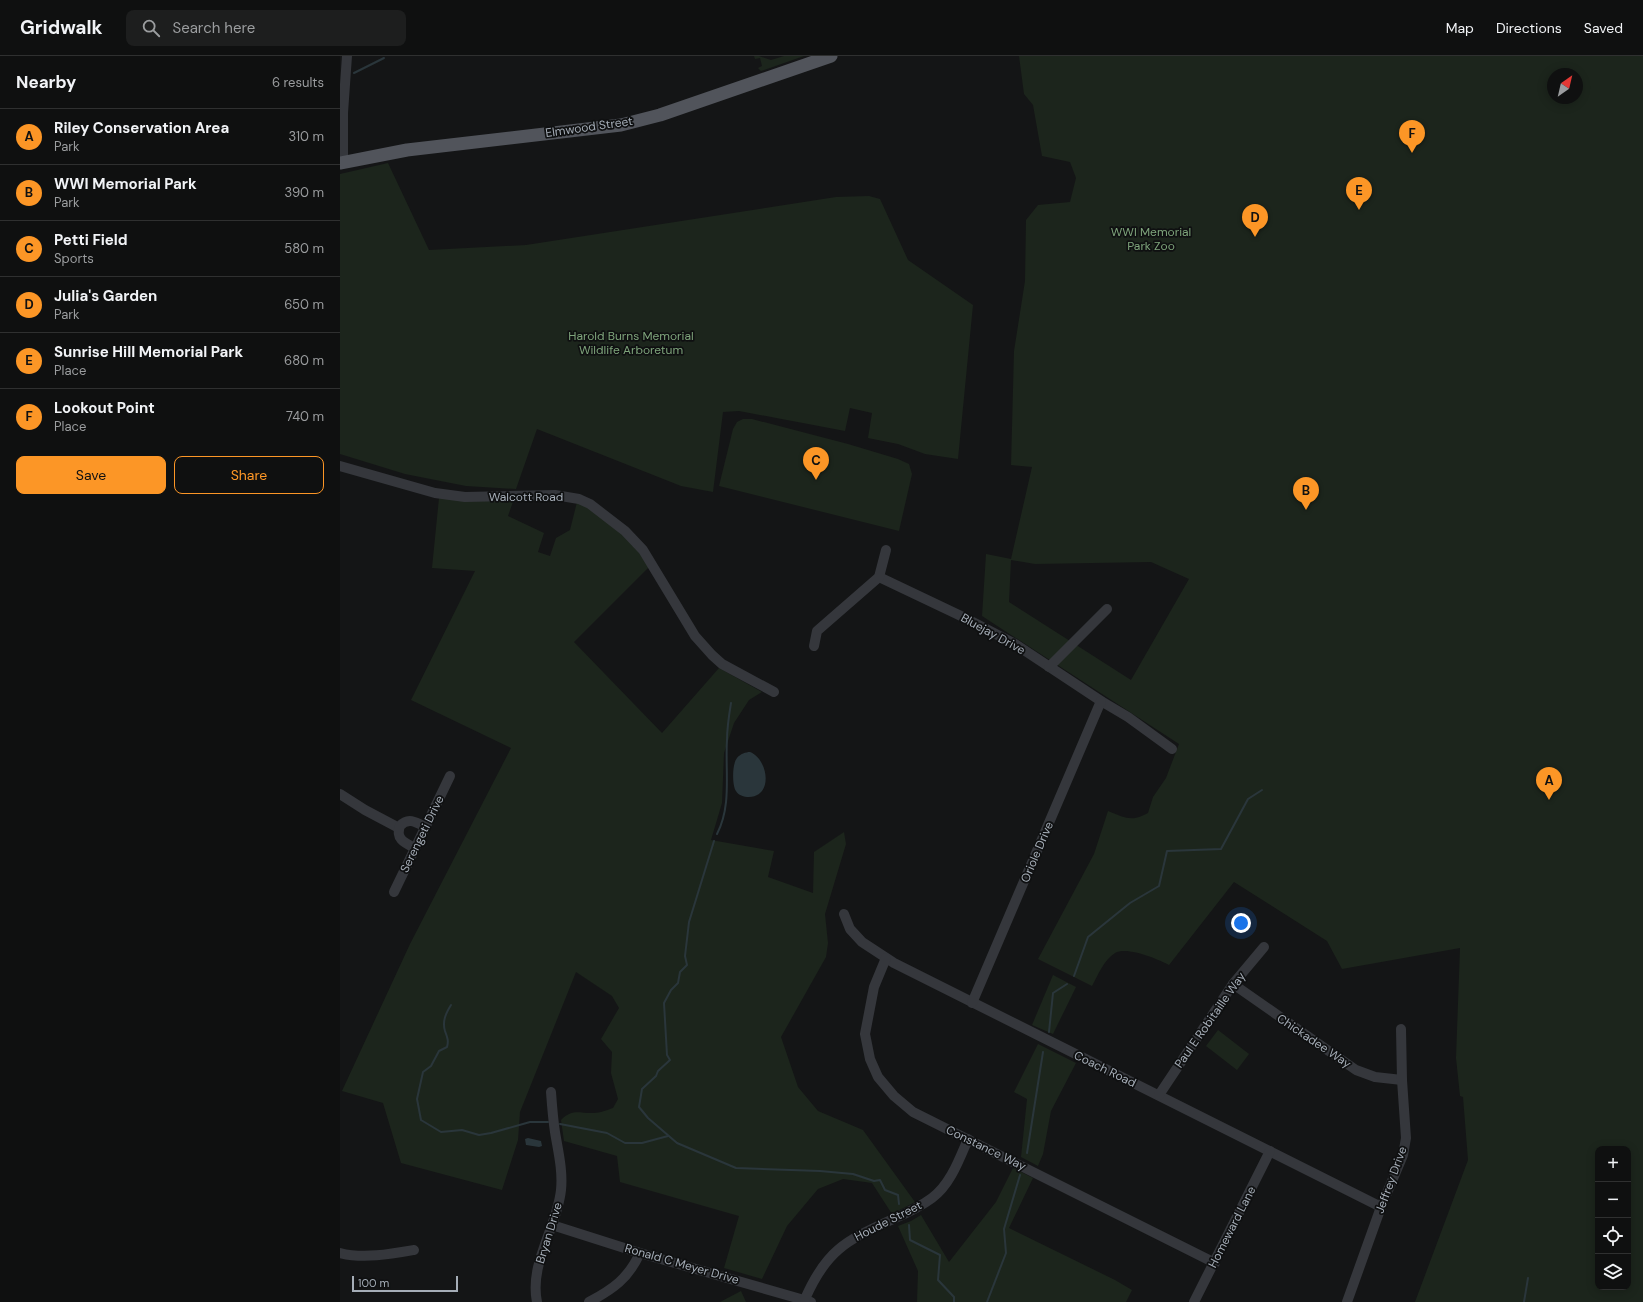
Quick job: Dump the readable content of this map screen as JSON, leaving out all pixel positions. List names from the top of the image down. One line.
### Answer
{"streets":{"main road":["Elmwood Street"],"street":["Walcott Road","Bluejay Drive","Serengeti Drive","Oriole Drive","Paul E Robitaille Way","Chickadee Way","Coach Road","Constance Way","Jeffrey Drive","Houde Street","Homeward Lane","Bryan Drive","Ronald C Meyer Drive"]},"crossings":[["Bluejay Drive","Oriole Drive"],["Oriole Drive","Coach Road"],["Paul E Robitaille Way","Chickadee Way"],["Paul E Robitaille Way","Coach Road"],["Chickadee Way","Jeffrey Drive"],["Coach Road","Constance Way"],["Coach Road","Jeffrey Drive"],["Coach Road","Homeward Lane"],["Constance Way","Houde Street"],["Constance Way","Homeward Lane"],["Houde Street","Ronald C Meyer Drive"],["Bryan Drive","Ronald C Meyer Drive"]],"parks":["WWI Memorial Park Zoo","Harold Burns Memorial Wildlife Arboretum"],"scale_bar":"100 m","north":"top right","page":{"header":"Gridwalk","search":"Search here","nav":["Map","Directions","Saved"],"heading":["Nearby","6 results"],"list":[{"mark":"A","name":"Riley Conservation Area","note":"Park","value":"310 m"},{"mark":"B","name":"WWI Memorial Park","note":"Park","value":"390 m"},{"mark":"C","name":"Petti Field","note":"Sports","value":"580 m"},{"mark":"D","name":"Julia's Garden","note":"Park","value":"650 m"},{"mark":"E","name":"Sunrise Hill Memorial Park","note":"Place","value":"680 m"},{"mark":"F","name":"Lookout Point","note":"Place","value":"740 m"}],"pins":["F","E","D","C","B","A"],"buttons":["Save","Share"],"map_buttons":["+","−"],"scale":"100 m"}}
